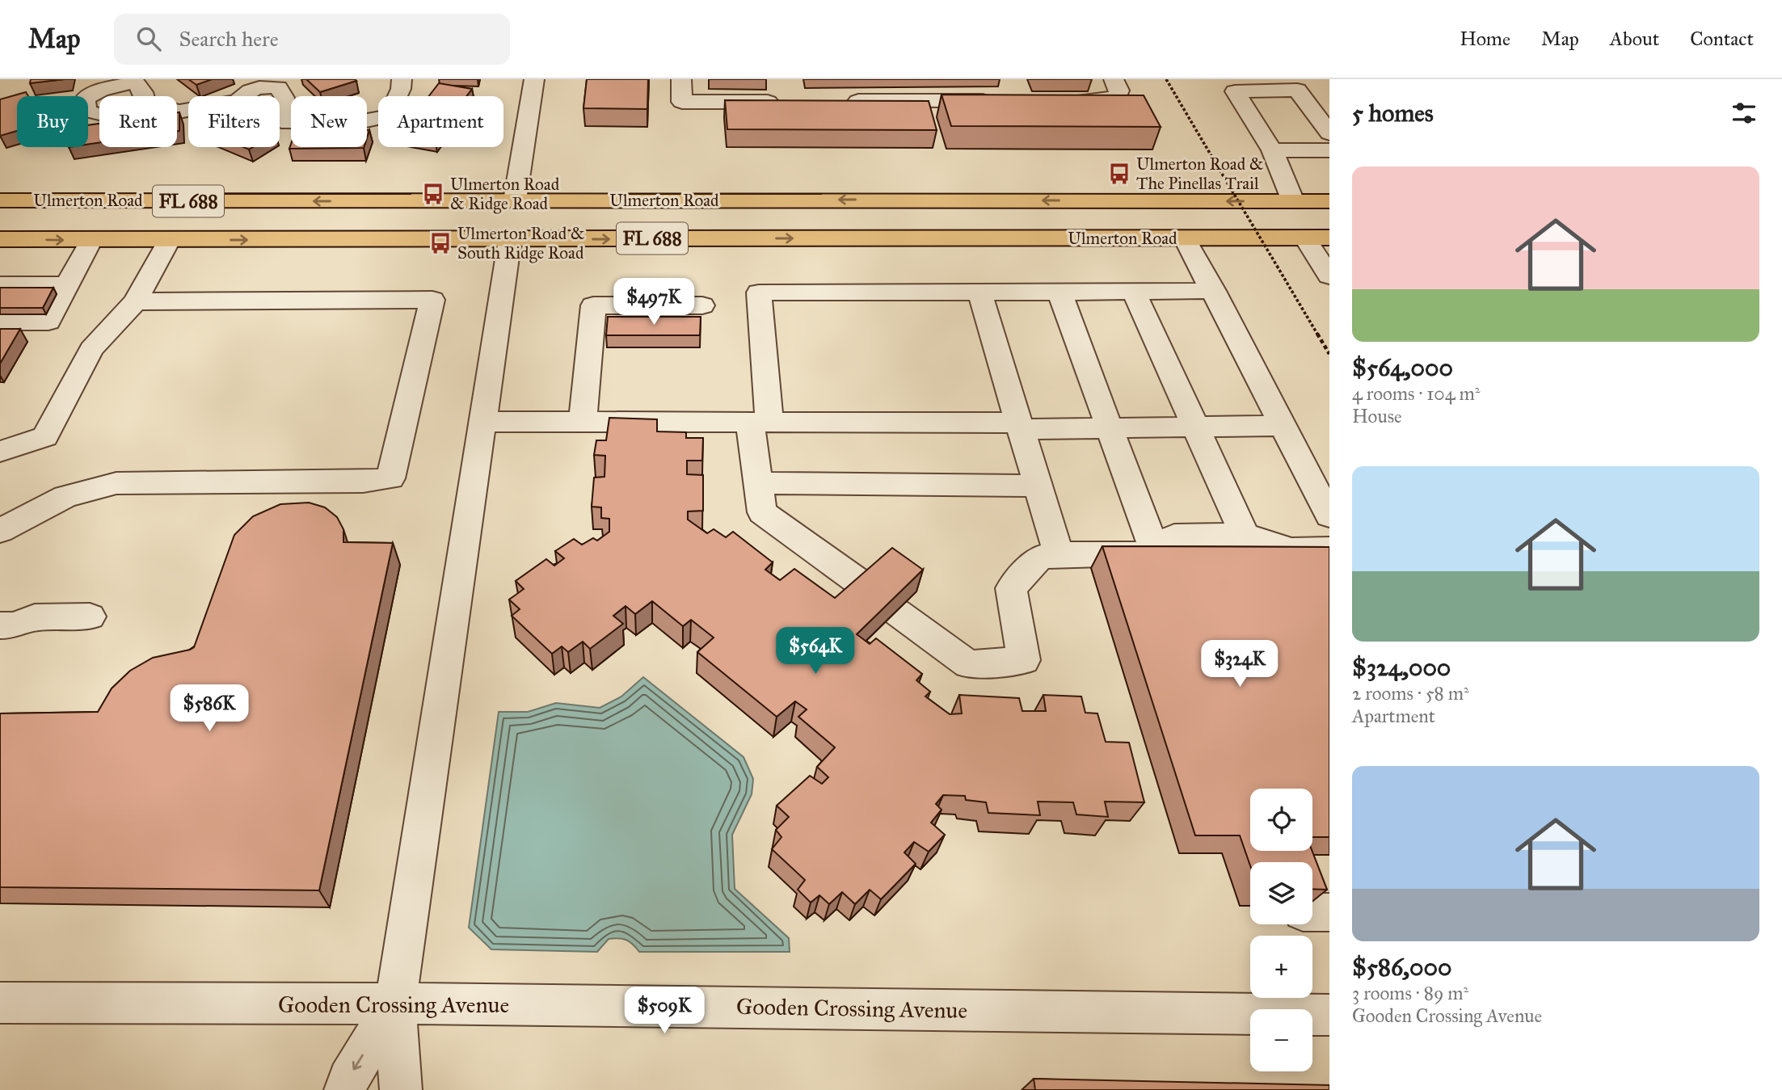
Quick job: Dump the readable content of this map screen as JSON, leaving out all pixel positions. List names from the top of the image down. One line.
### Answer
{"streets":{"main road":["Ulmerton Road","FL 688"],"street":["Gooden Crossing Avenue"]},"places":{"bus stop":["Ulmerton Road & The Pinellas Trail","Ulmerton Road & Ridge Road","Ulmerton Road & South Ridge Road"]},"page":{"header":"Map","search":"Search here","nav":["Home","Map","About","Contact"],"heading":"5 homes","chip":["Buy","Rent","Filters","New","Apartment"],"list":[{"name":"$564,000","note":"4 rooms · 104 m² · House"},{"name":"$324,000","note":"2 rooms · 58 m² · Apartment"},{"name":"$586,000","note":"3 rooms · 89 m² · Gooden Crossing Avenue"}],"price":["$497K","$564K","$324K","$586K","$509K"],"map_buttons":["+","−"]}}
